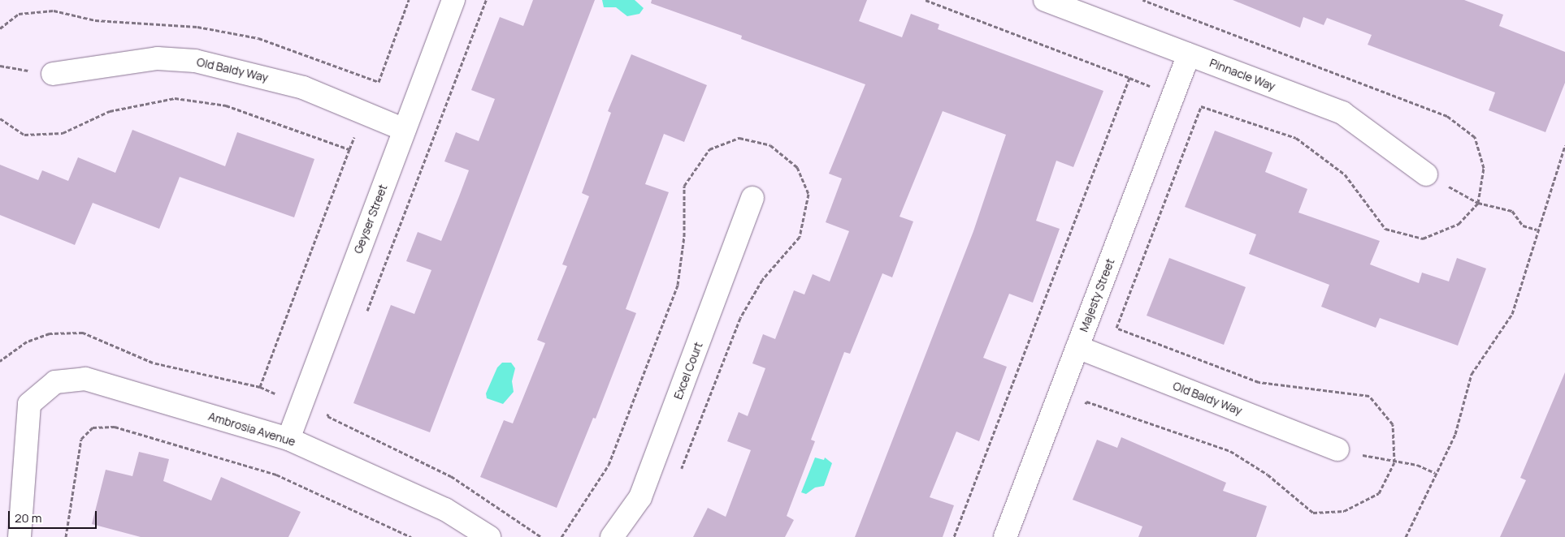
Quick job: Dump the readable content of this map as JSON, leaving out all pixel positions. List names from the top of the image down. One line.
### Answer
{"streets":{"street":["Old Baldy Way","Pinnacle Way","Geyser Street","Majesty Street","Excel Court","Ambrosia Avenue"]},"crossings":[["Old Baldy Way","Geyser Street"],["Old Baldy Way","Majesty Street"],["Pinnacle Way","Majesty Street"],["Geyser Street","Ambrosia Avenue"]],"scale_bar":"20 m"}
